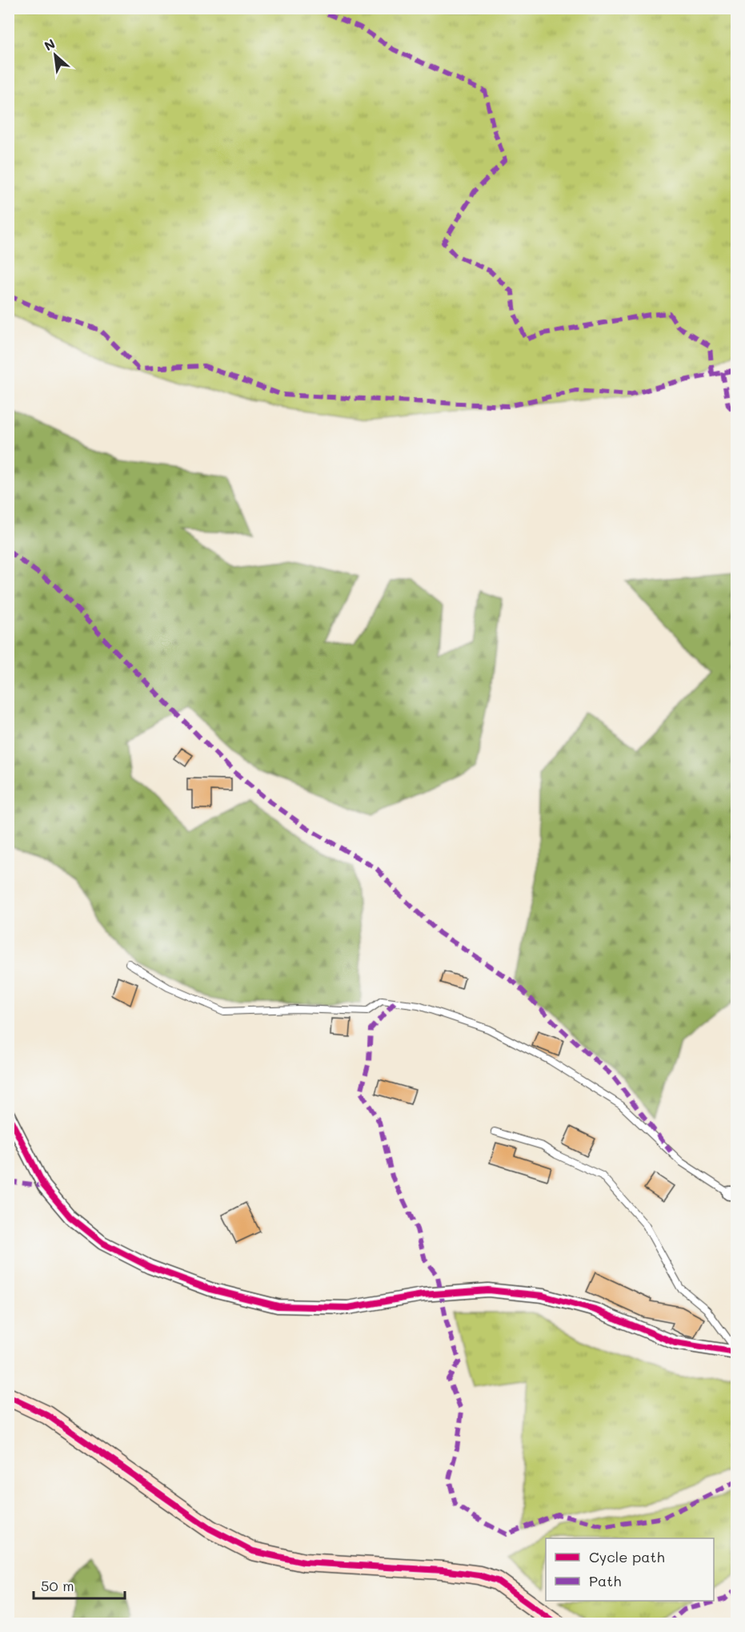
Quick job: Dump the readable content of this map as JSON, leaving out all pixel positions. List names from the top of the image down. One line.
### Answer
{"legend":["Cycle path","Path"],"scale_bar":"50 m","north":"top left"}
